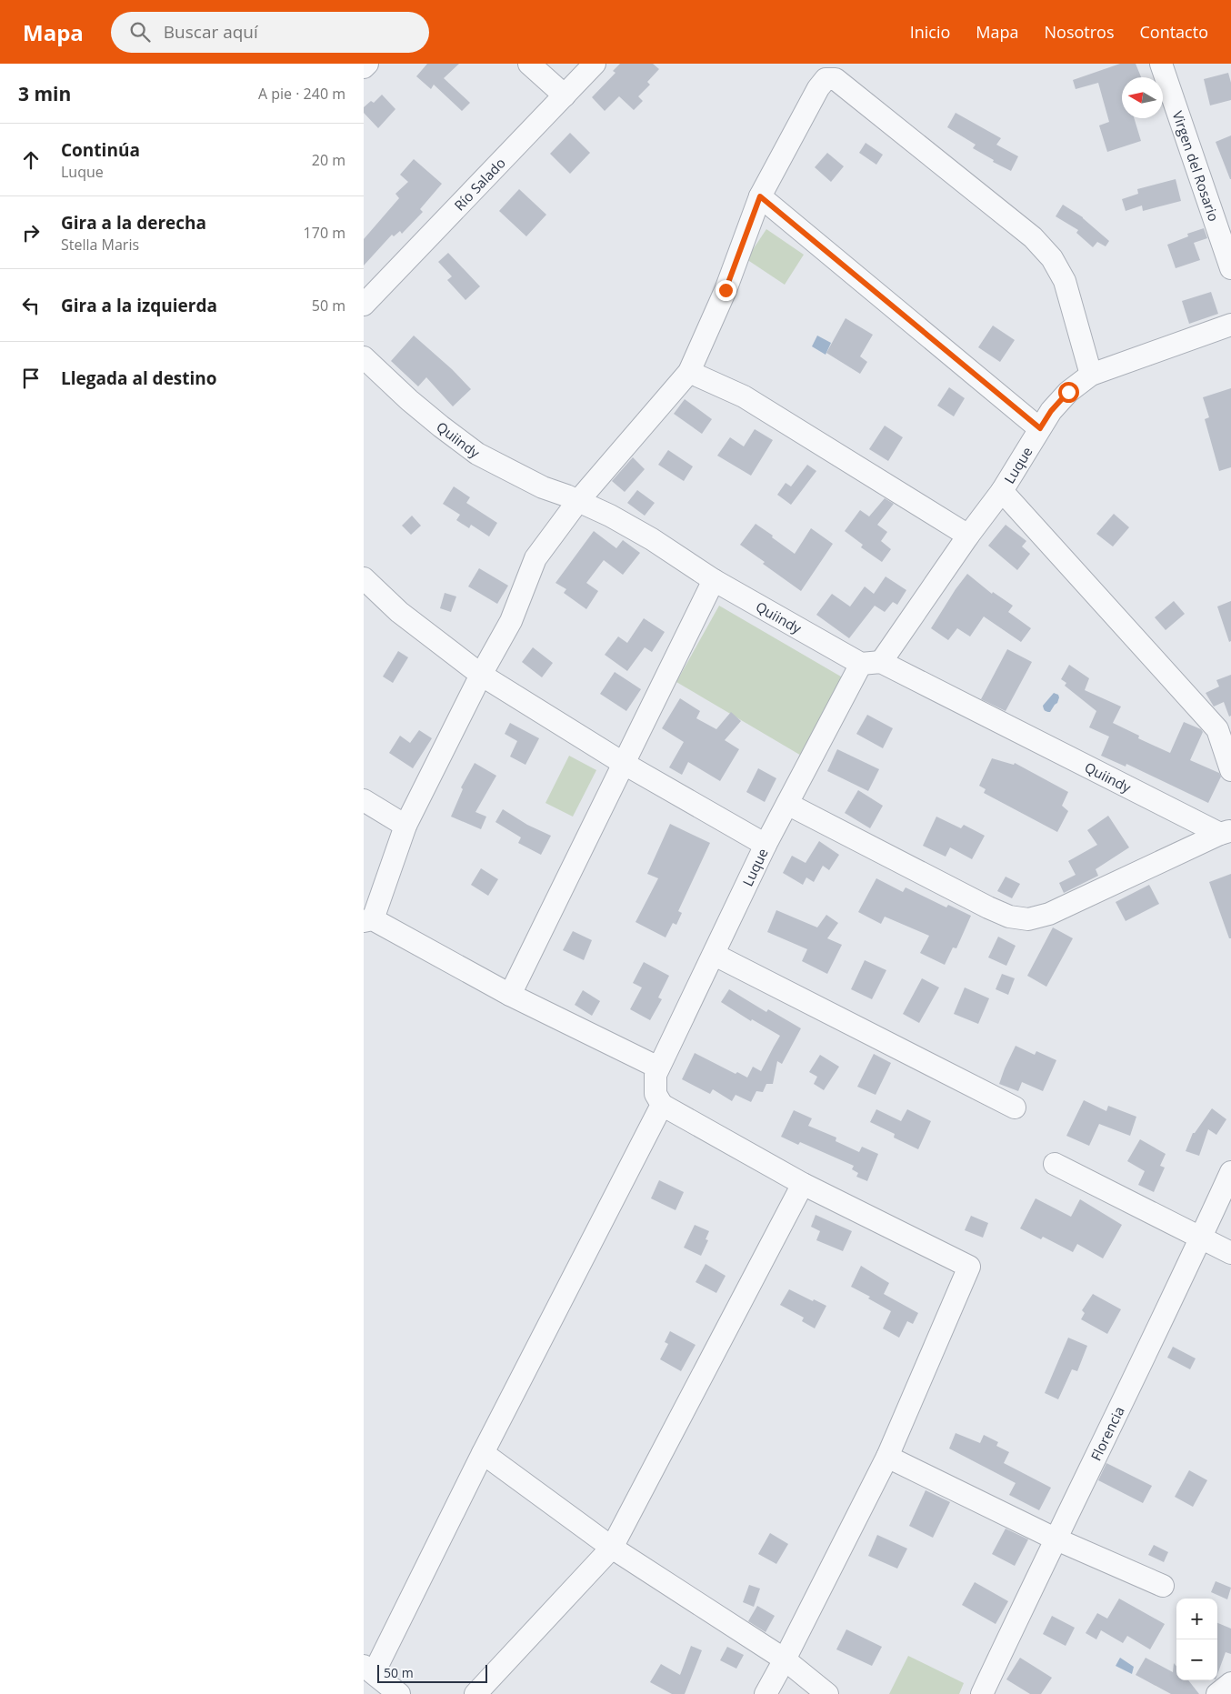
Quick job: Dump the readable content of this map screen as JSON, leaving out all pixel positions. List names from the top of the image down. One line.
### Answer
{"streets":{"street":["Virgen del Rosario","Río Salado","Quiindy","Luque","Florencia"]},"crossings":[["Quiindy","Luque"]],"scale_bar":"50 m","north":"left","page":{"header":"Mapa","search":"Buscar aquí","nav":["Inicio","Mapa","Nosotros","Contacto"],"heading":["3 min","A pie · 240 m"],"list":[["Continúa","Luque","20 m"],["Gira a la derecha","Stella Maris","170 m"],["Gira a la izquierda","50 m"],"Llegada al destino"],"map_buttons":["+","−"],"scale":"50 m"}}
